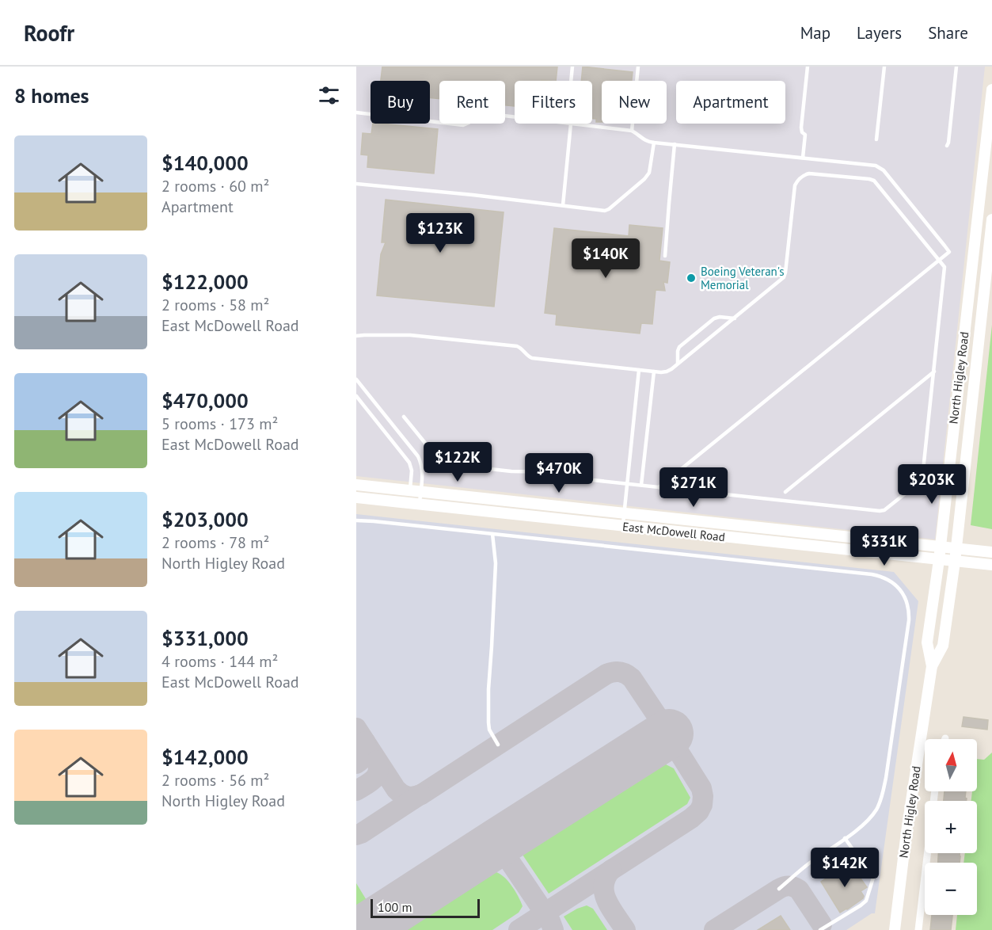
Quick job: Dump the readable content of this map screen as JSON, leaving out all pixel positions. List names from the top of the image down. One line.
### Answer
{"streets":{"main road":["North Higley Road","East McDowell Road"]},"crossings":[["North Higley Road","East McDowell Road"]],"places":["Boeing Veteran's Memorial"],"scale_bar":"100 m","north":"top","page":{"header":"Roofr","nav":["Map","Layers","Share"],"heading":"8 homes","chip":["Buy","Rent","Filters","New","Apartment"],"list":[{"name":"$140,000","note":"2 rooms · 60 m² · Apartment"},{"name":"$122,000","note":"2 rooms · 58 m² · East McDowell Road"},{"name":"$470,000","note":"5 rooms · 173 m² · East McDowell Road"},{"name":"$203,000","note":"2 rooms · 78 m² · North Higley Road"},{"name":"$331,000","note":"4 rooms · 144 m² · East McDowell Road"},{"name":"$142,000","note":"2 rooms · 56 m² · North Higley Road"}],"price":["$123K","$140K","$122K","$470K","$203K","$271K","$331K","$142K"],"map_buttons":["+","−"],"scale":"100 m"}}
